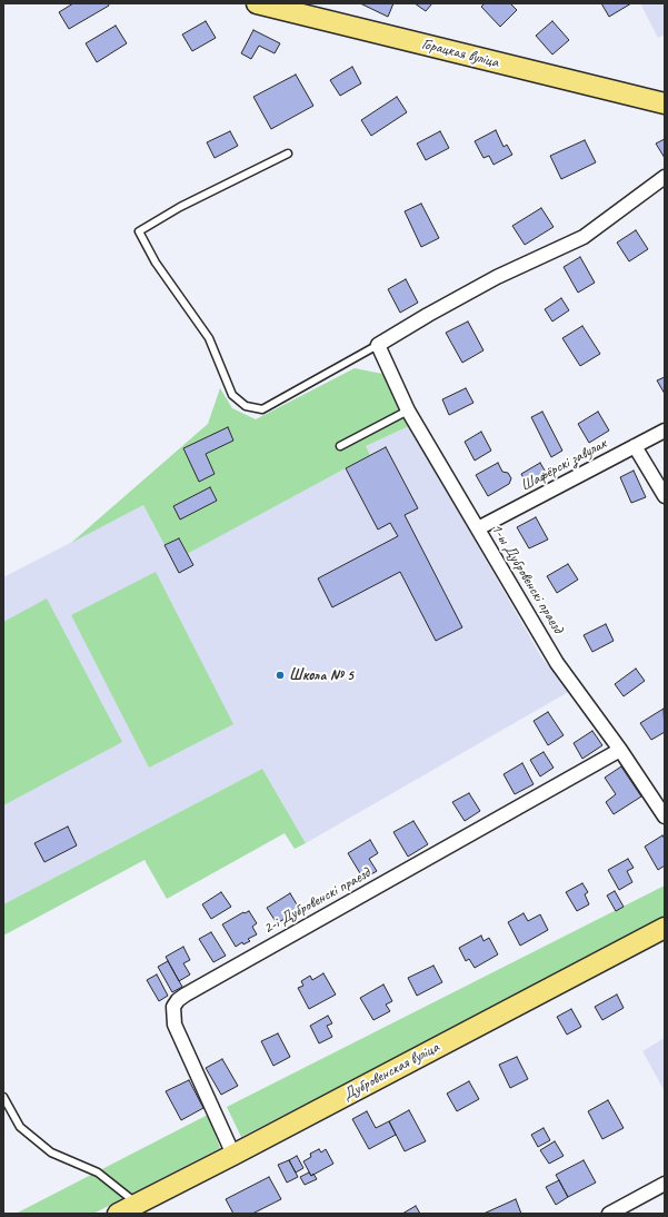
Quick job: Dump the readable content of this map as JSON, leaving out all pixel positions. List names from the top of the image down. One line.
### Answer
{"streets":{"main road":["Горацкая вуліца","Дубровенская вуліца"],"street":["Шафёрскі завулак","1-ы Дубровенскі праезд","2-і Дубровенскі праезд"]},"crossings":[["Шафёрскі завулак","1-ы Дубровенскі праезд"],["1-ы Дубровенскі праезд","2-і Дубровенскі праезд"],["2-і Дубровенскі праезд","Дубровенская вуліца"]],"places":["Школа № 5"]}
